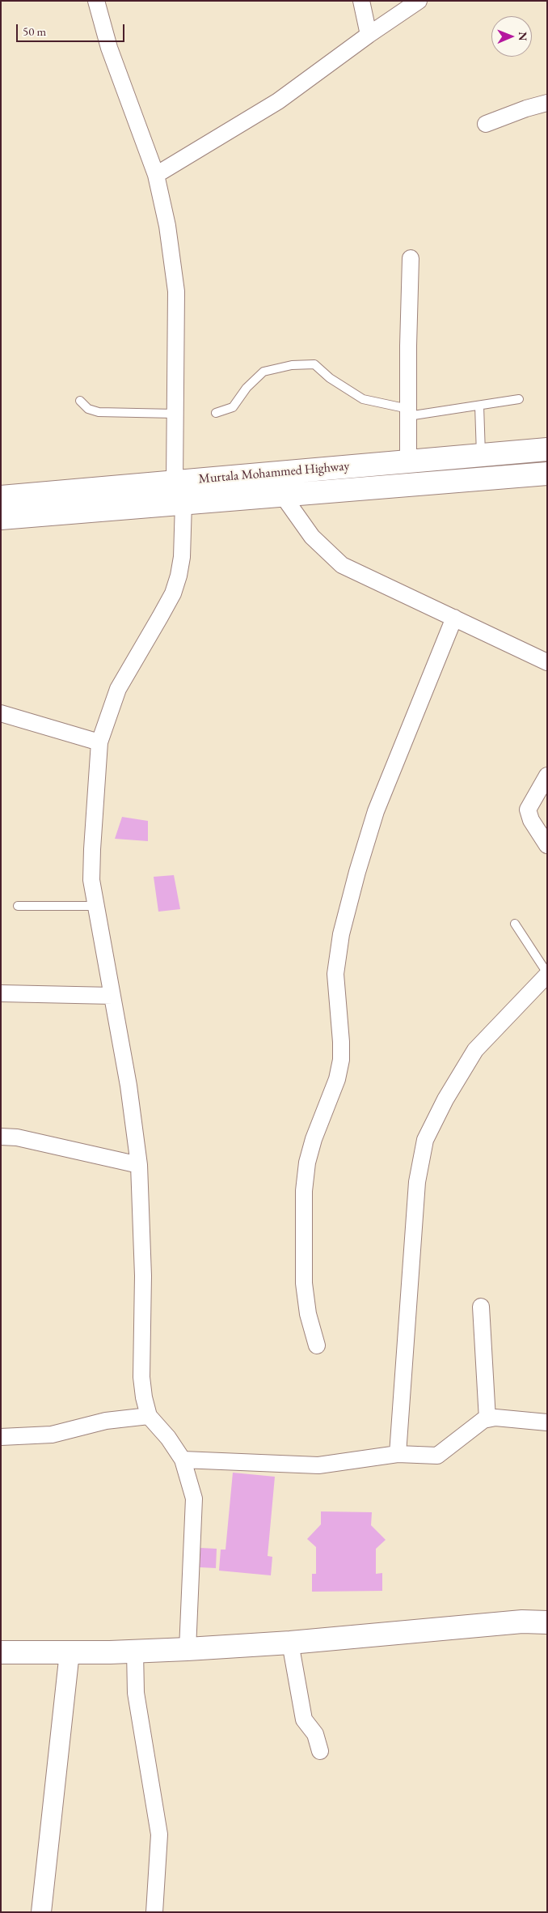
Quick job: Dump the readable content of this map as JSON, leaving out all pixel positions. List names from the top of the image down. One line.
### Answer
{"streets":{"main road":["Murtala Mohammed Highway"]},"scale_bar":"50 m","north":"right"}
